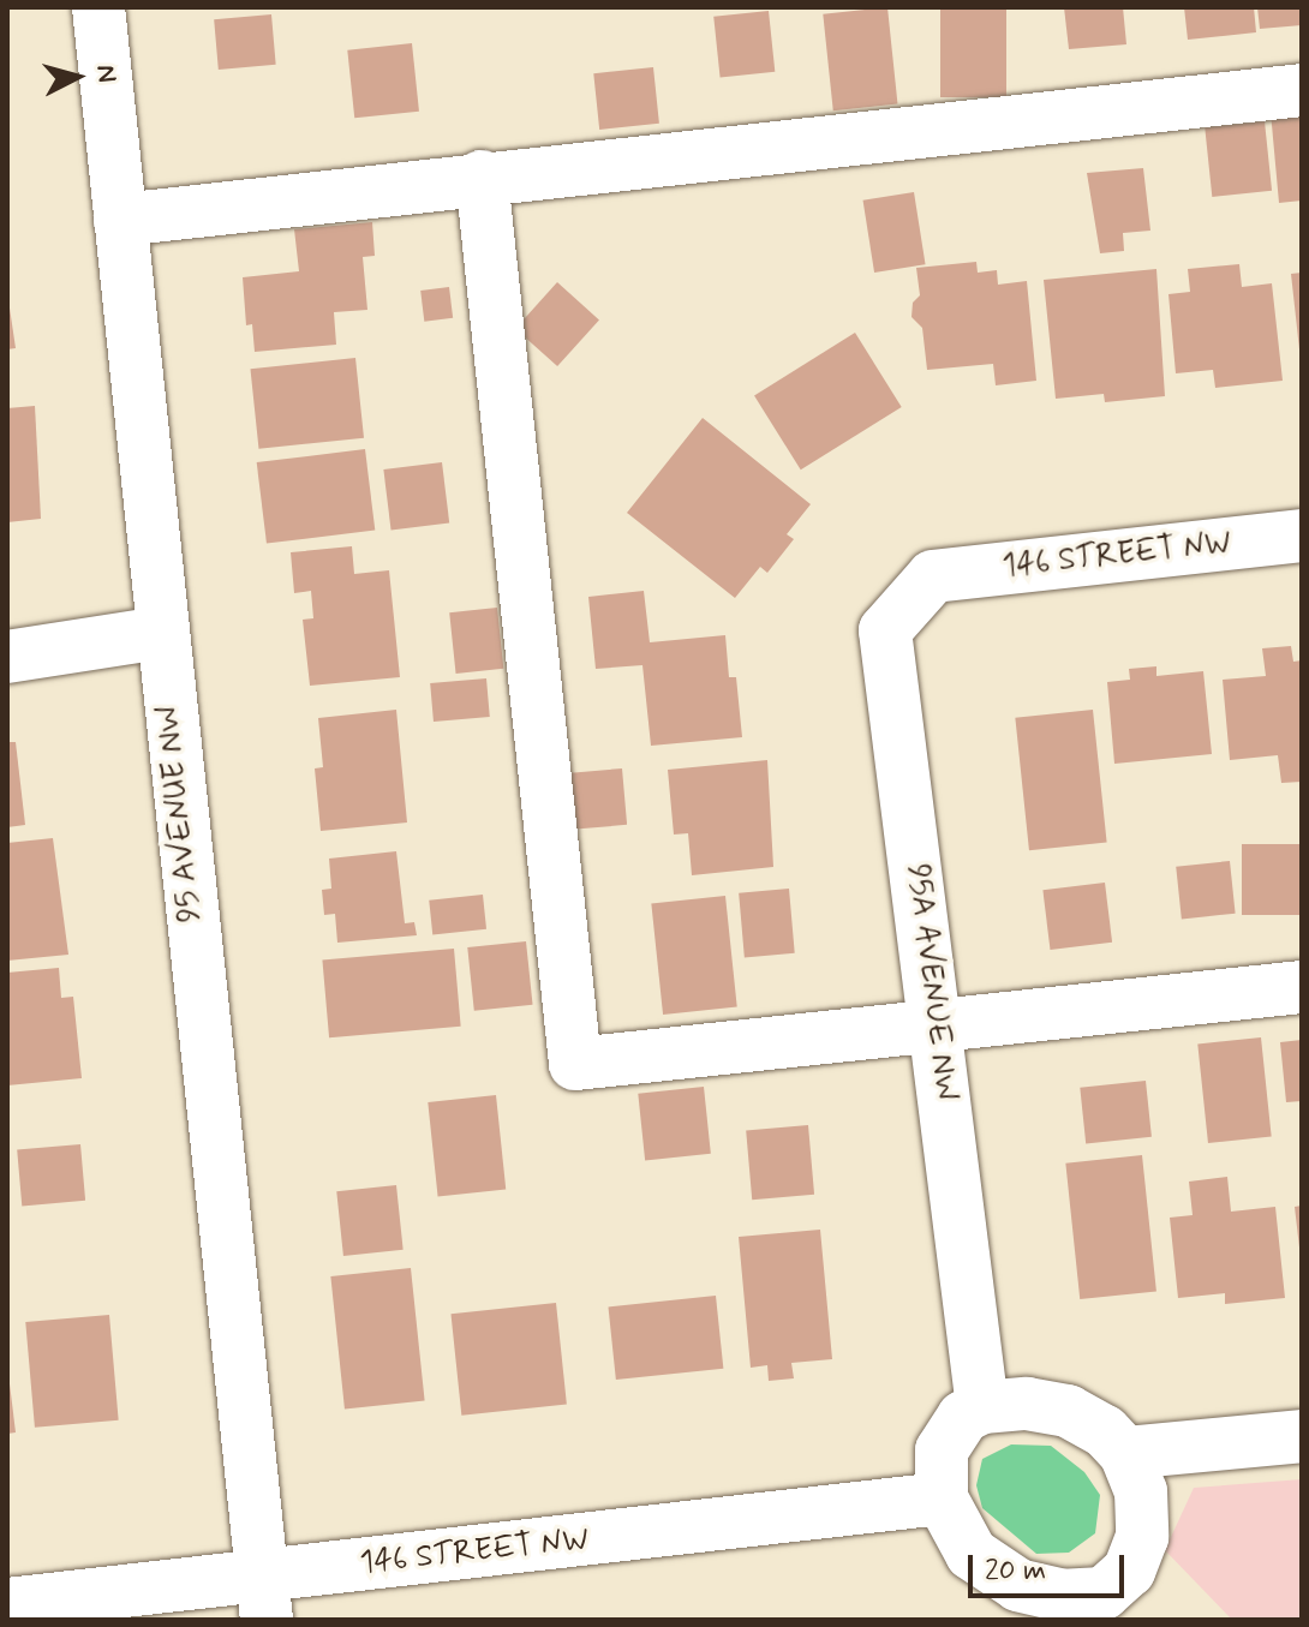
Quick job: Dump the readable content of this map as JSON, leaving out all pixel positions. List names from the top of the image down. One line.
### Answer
{"streets":{"street":["146 STREET NW","95 AVENUE NW","95A AVENUE NW"]},"crossings":[["146 STREET NW","95 AVENUE NW"],["146 STREET NW","95A AVENUE NW"]],"scale_bar":"20 m","north":"right"}
